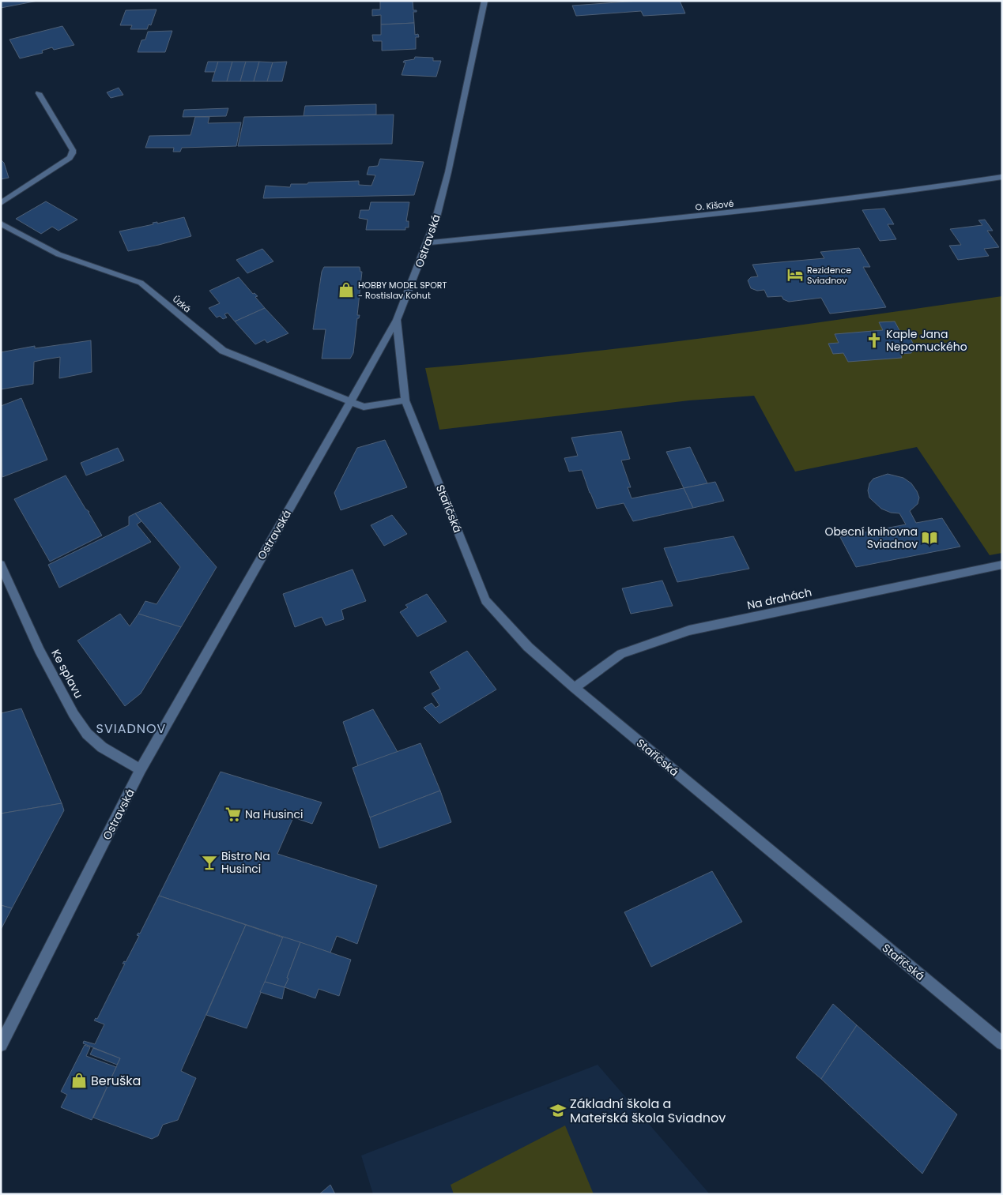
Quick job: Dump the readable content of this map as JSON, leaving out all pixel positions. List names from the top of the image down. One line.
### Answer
{"streets":{"street":["O. Kišové","Ostravská","Úzká","Staříčská","Na drahách","Ke splavu"]},"crossings":[["O. Kišové","Ostravská"],["Ostravská","Úzká"],["Ostravská","Staříčská"],["Ostravská","Ke splavu"],["Staříčská","Na drahách"]],"districts":["SVIADNOV"],"places":{"hotel":["Rezidence Sviadnov"],"shop":["HOBBY MODEL SPORT - Rostislav Kohut","Beruška"],"church":["Kaple Jana Nepomuckého"],"library":["Obecní knihovna Sviadnov"],"supermarket":["Na Husinci"],"bar":["Bistro Na Husinci"],"school or university":["Základní škola a Mateřská škola Sviadnov"]}}
